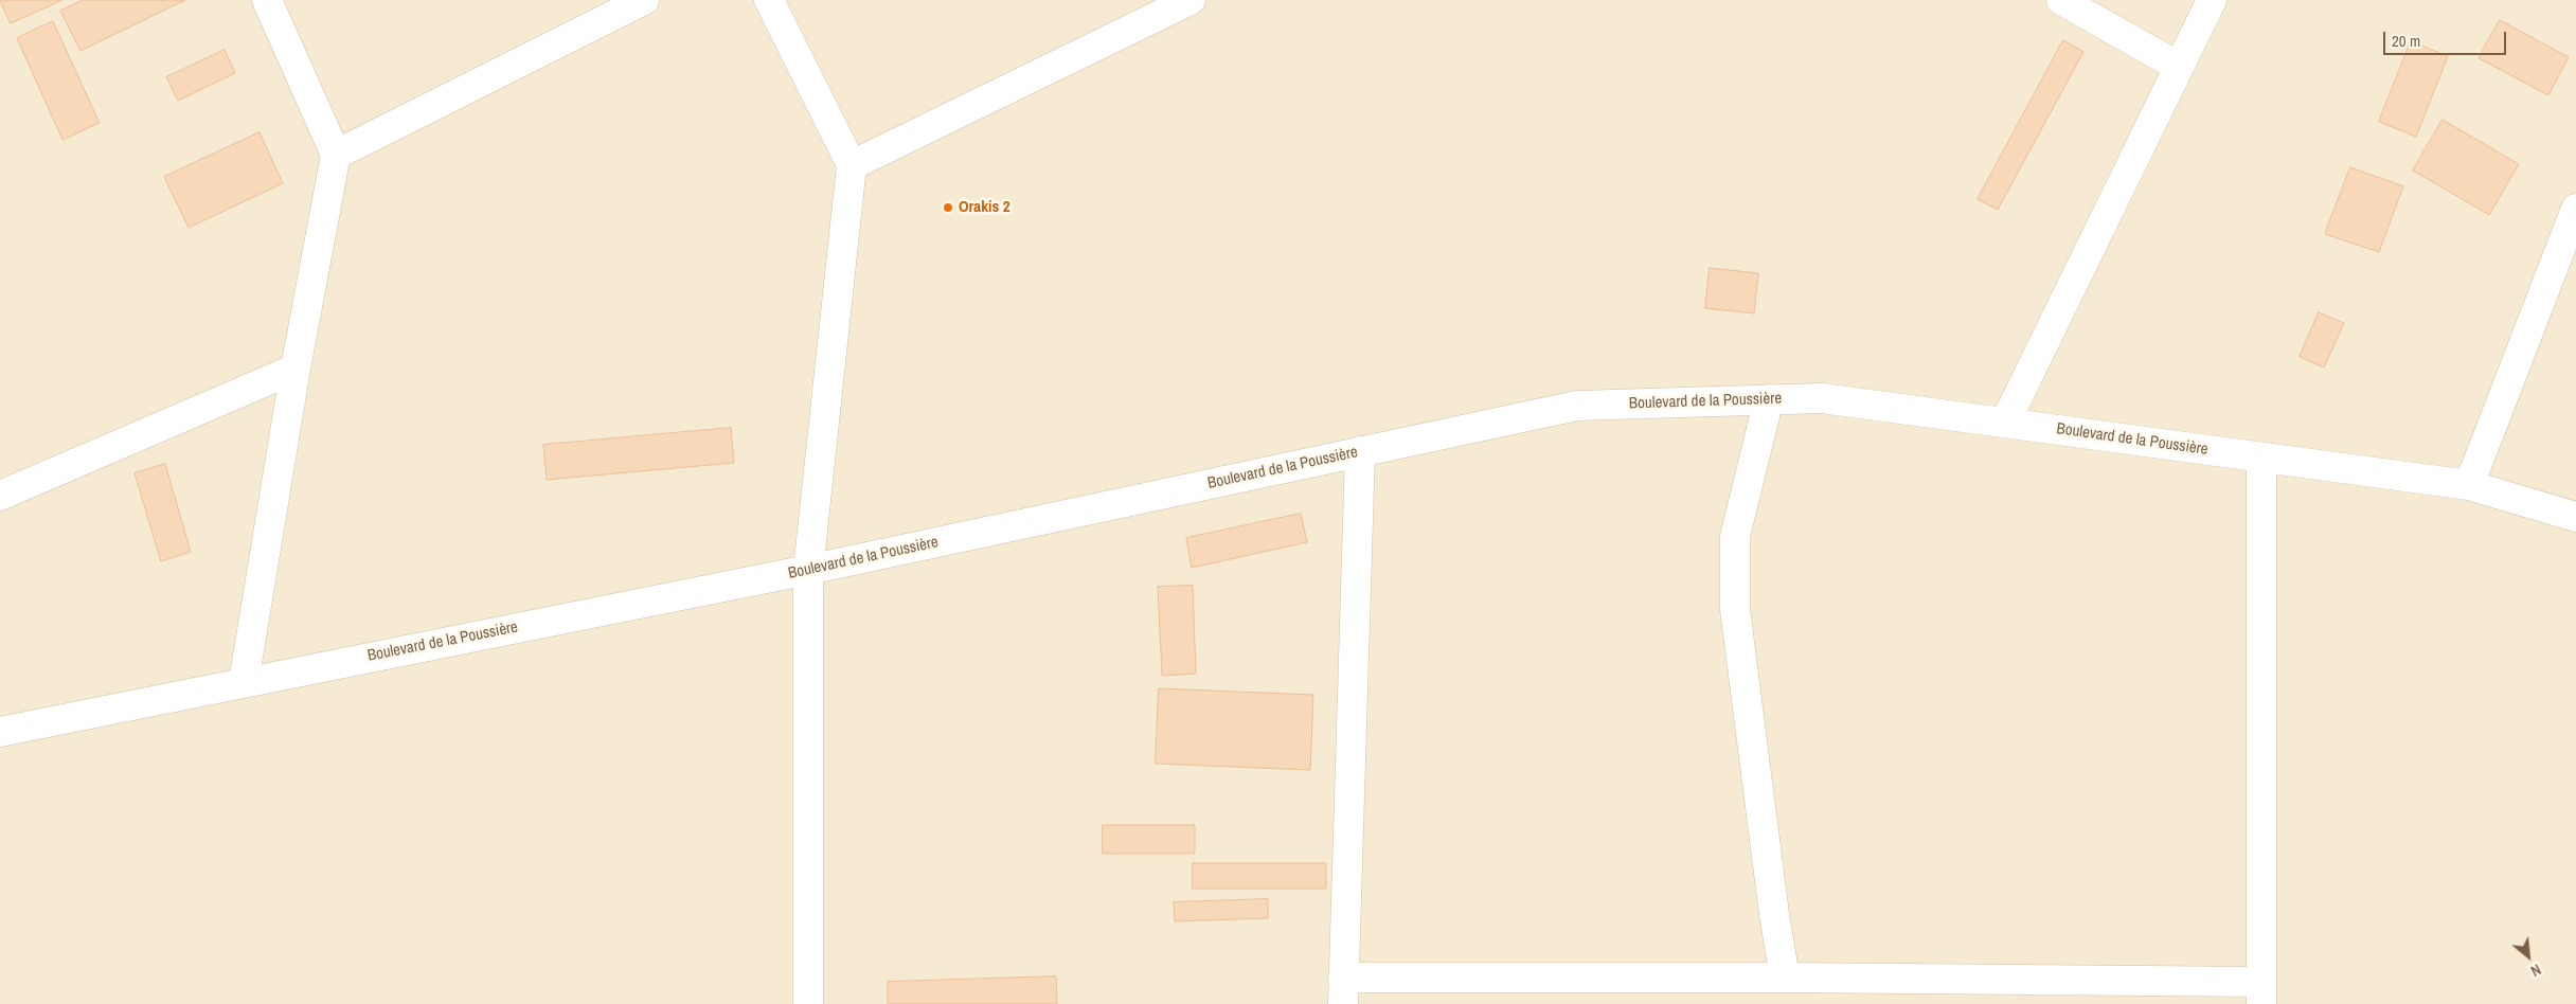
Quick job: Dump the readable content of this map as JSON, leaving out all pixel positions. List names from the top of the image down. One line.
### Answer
{"streets":{"street":["Boulevard de la Poussière"]},"places":["Orakis 2"],"scale_bar":"20 m","north":"bottom right"}
